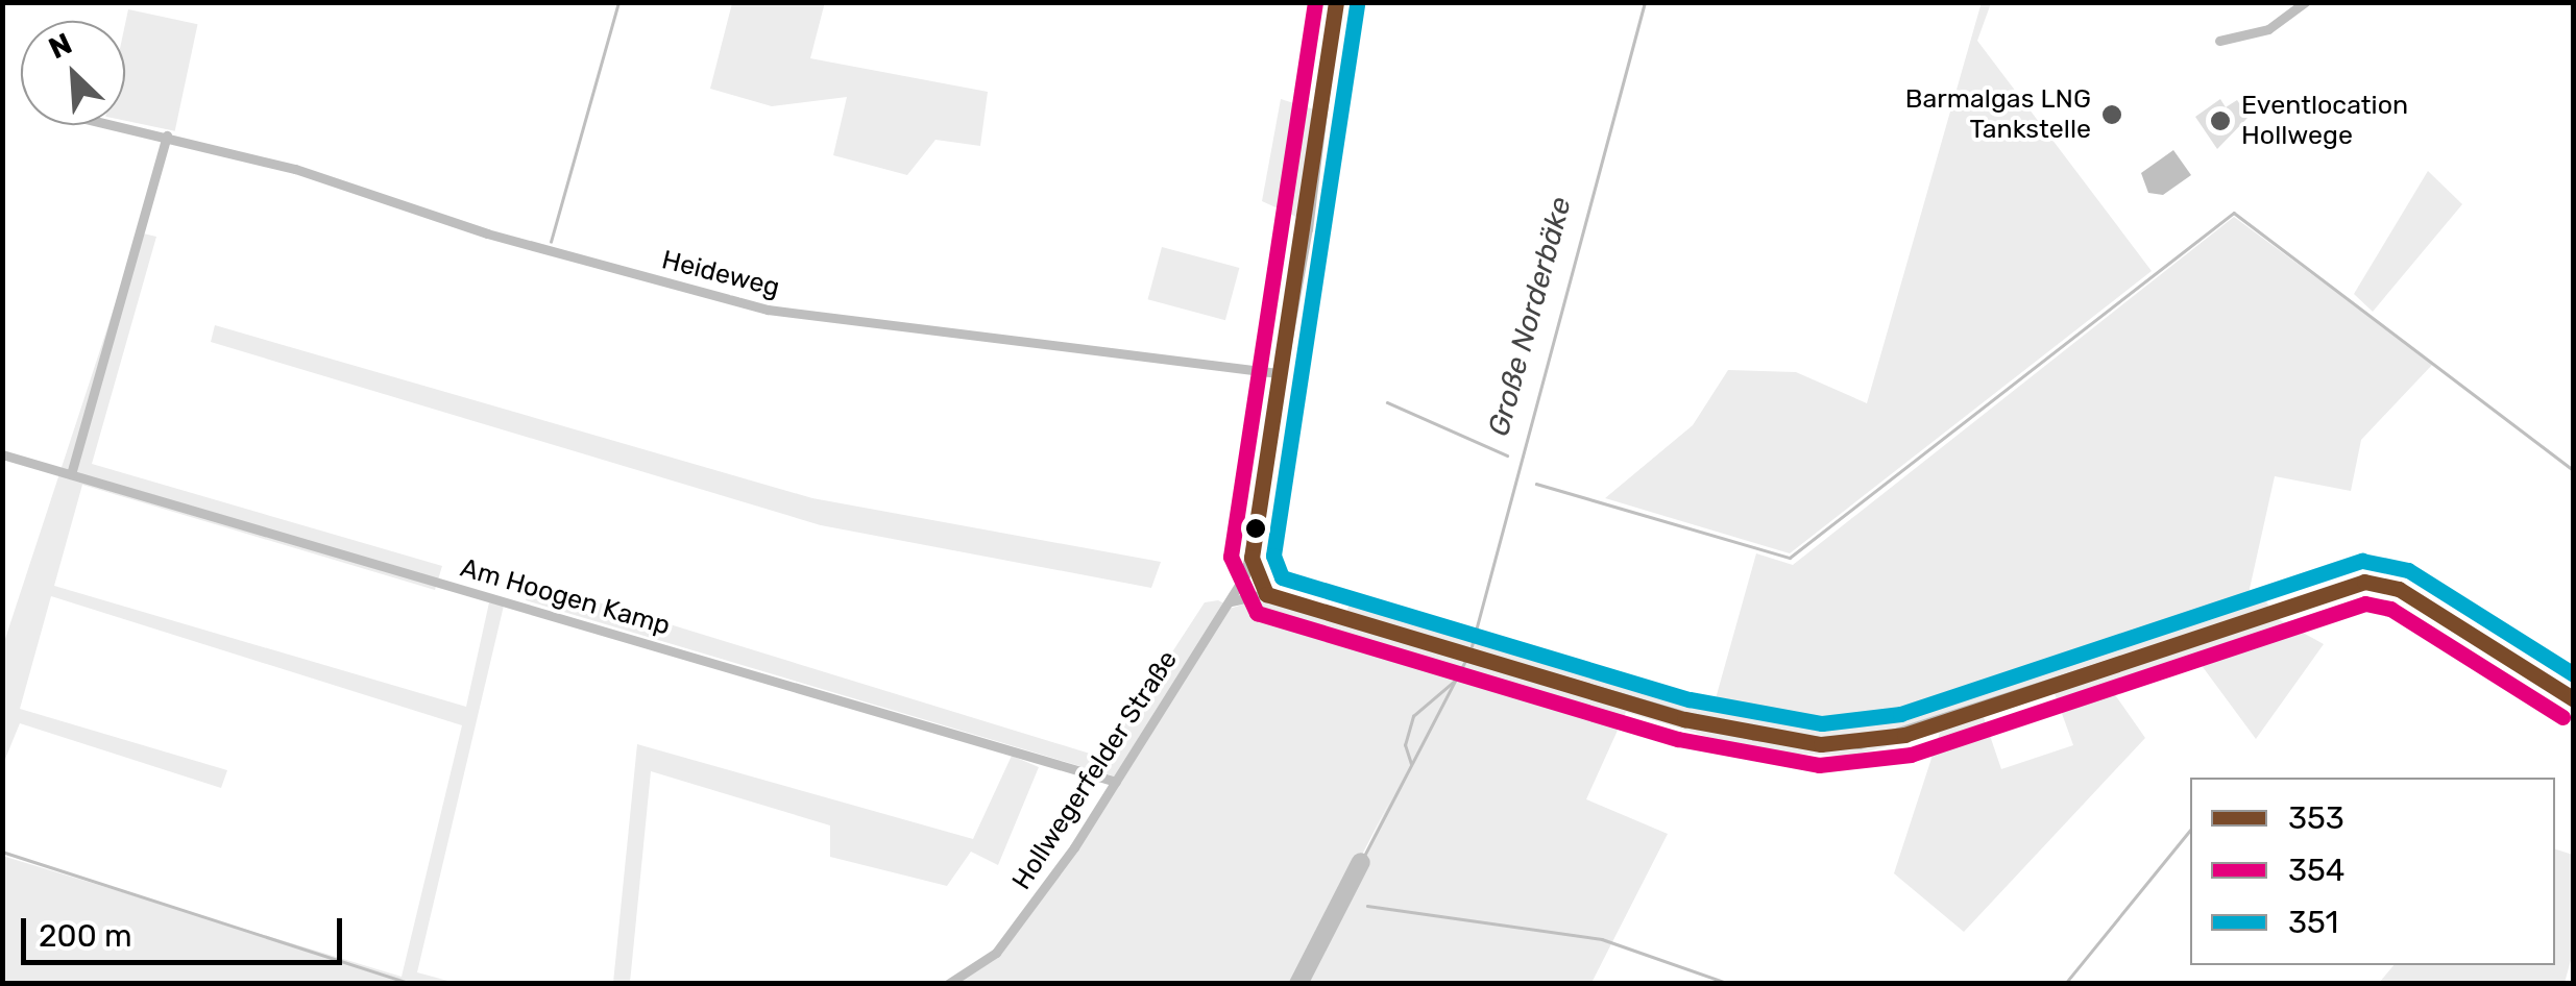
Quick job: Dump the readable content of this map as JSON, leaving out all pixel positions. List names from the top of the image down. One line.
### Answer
{"streets":{"street":["Heideweg","Am Hoogen Kamp","Hollwegerfelder Straße"]},"crossings":[["Am Hoogen Kamp","Hollwegerfelder Straße"]],"water":["Große Norderbäke"],"places":["Barmalgas LNG Tankstelle","Eventlocation Hollwege"],"lines":["transit line 353","transit line 354","transit line 351"],"legend":["353","354","351"],"scale_bar":"200 m","north":"top left"}
